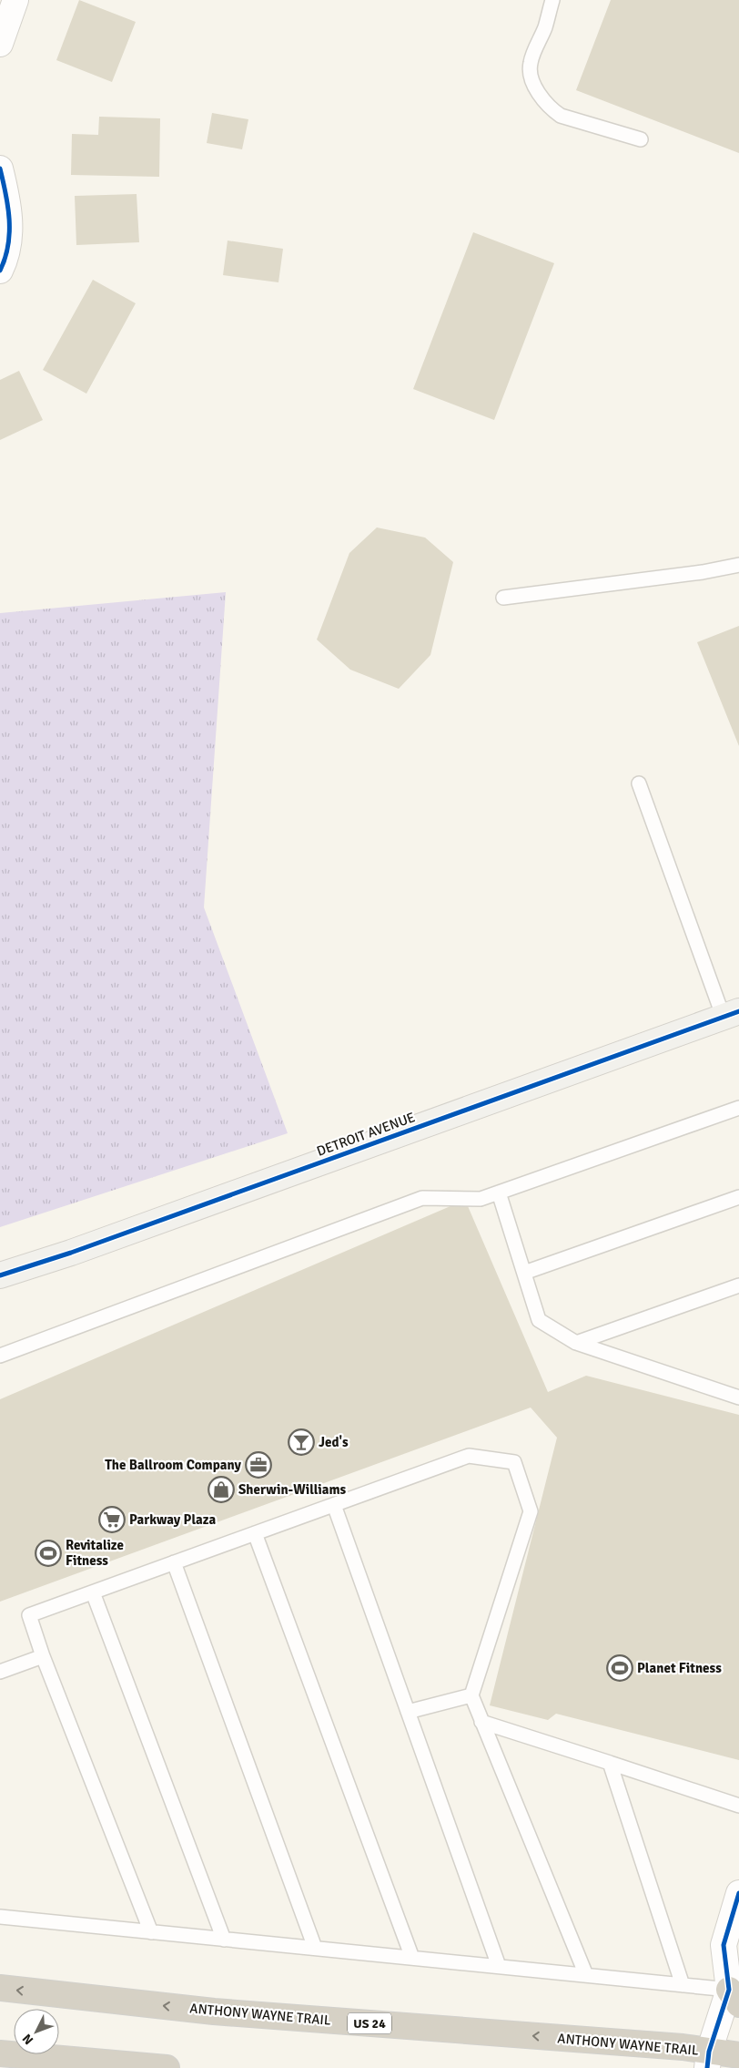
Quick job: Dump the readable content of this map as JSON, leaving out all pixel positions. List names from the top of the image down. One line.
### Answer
{"streets":{"highway":["ANTHONY WAYNE TRAIL","US 24"],"street":["DETROIT AVENUE"]},"one_way":["ANTHONY WAYNE TRAIL"],"places":{"bar":["Jed's"],"office":["The Ballroom Company"],"shop":["Sherwin-Williams"],"supermarket":["Parkway Plaza"],"sports":["Revitalize Fitness","Planet Fitness"]},"north":"bottom left"}
